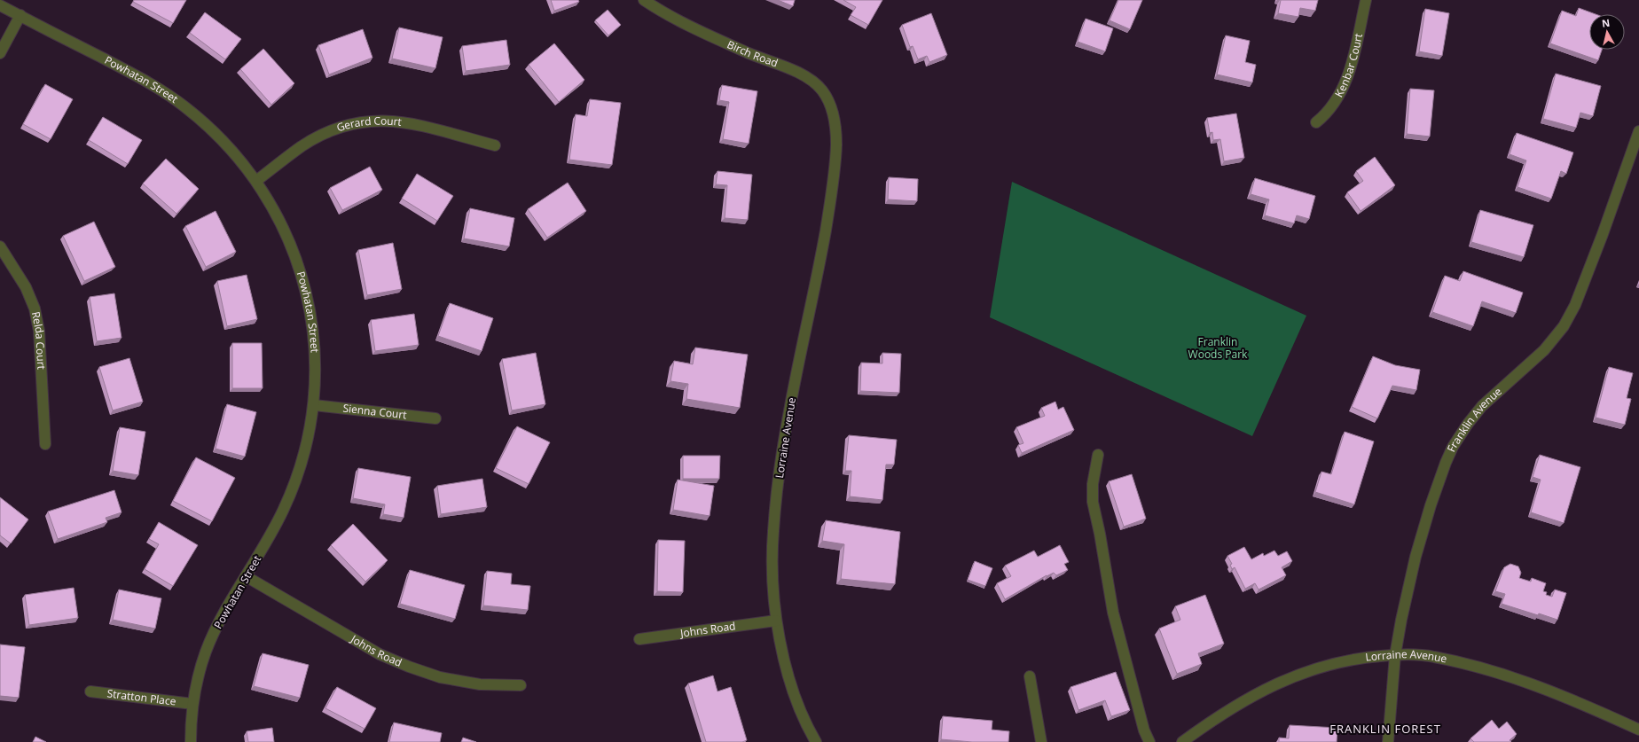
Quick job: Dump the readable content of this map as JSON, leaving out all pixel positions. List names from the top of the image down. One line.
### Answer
{"streets":{"street":["Birch Road","Kenbar Court","Powhatan Street","Gerard Court","Relda Court","Sienna Court","Franklin Avenue","Lorraine Avenue","Johns Road","Stratton Place"]},"crossings":[["Birch Road","Lorraine Avenue"],["Powhatan Street","Gerard Court"],["Powhatan Street","Sienna Court"],["Powhatan Street","Johns Road"],["Powhatan Street","Stratton Place"],["Franklin Avenue","Lorraine Avenue"],["Lorraine Avenue","Johns Road"]],"districts":["FRANKLIN FOREST"],"parks":["Franklin Woods Park"],"north":"top"}
